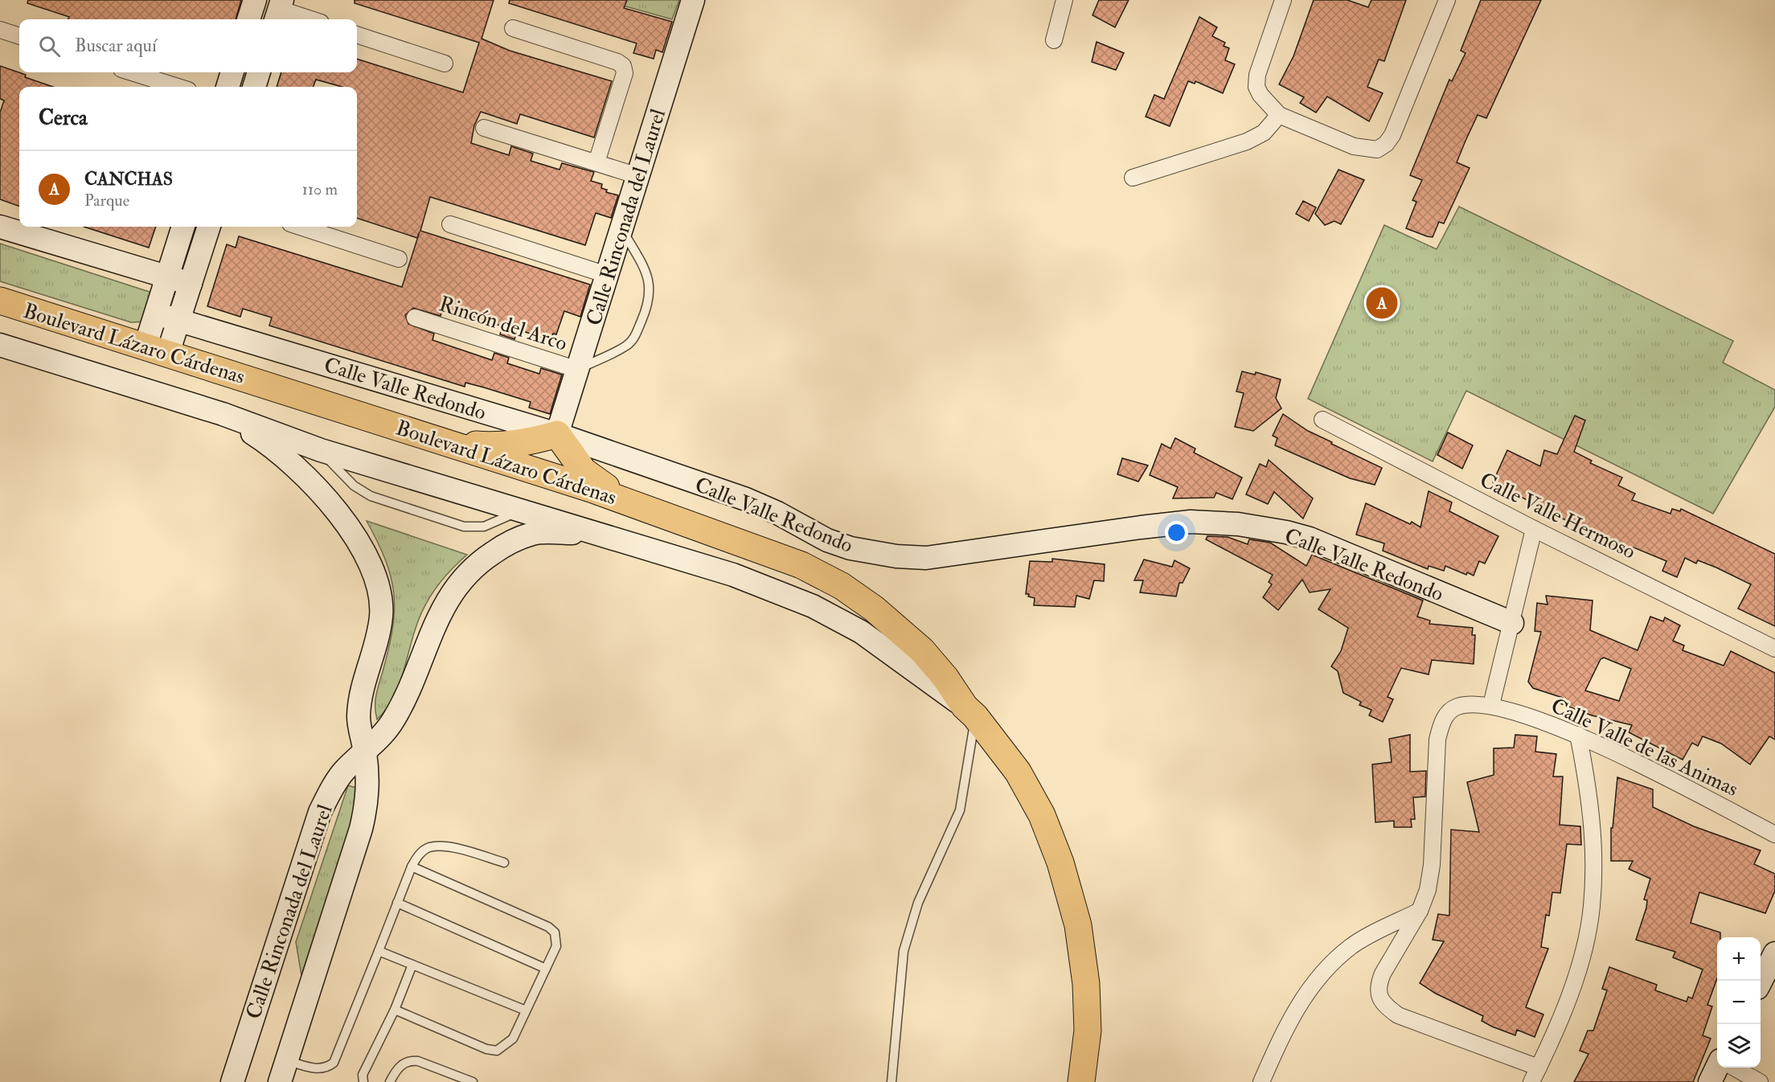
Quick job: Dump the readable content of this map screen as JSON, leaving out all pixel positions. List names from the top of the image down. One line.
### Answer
{"streets":{"highway":["Boulevard Lázaro Cárdenas"],"street":["Calle Rinconada del Laurel","Rincón del Arco","Calle Valle Redondo","Calle Valle Hermoso","Calle Valle de las Animas"]},"crossings":[["Calle Rinconada del Laurel","Rincón del Arco"],["Calle Rinconada del Laurel","Boulevard Lázaro Cárdenas"],["Calle Rinconada del Laurel","Calle Valle Redondo"]],"page":{"search":"Buscar aquí","heading":"Cerca","list":[{"mark":"A","name":"CANCHAS","note":"Parque","value":"110 m"}],"pins":"A","map_buttons":["+","−"]}}
